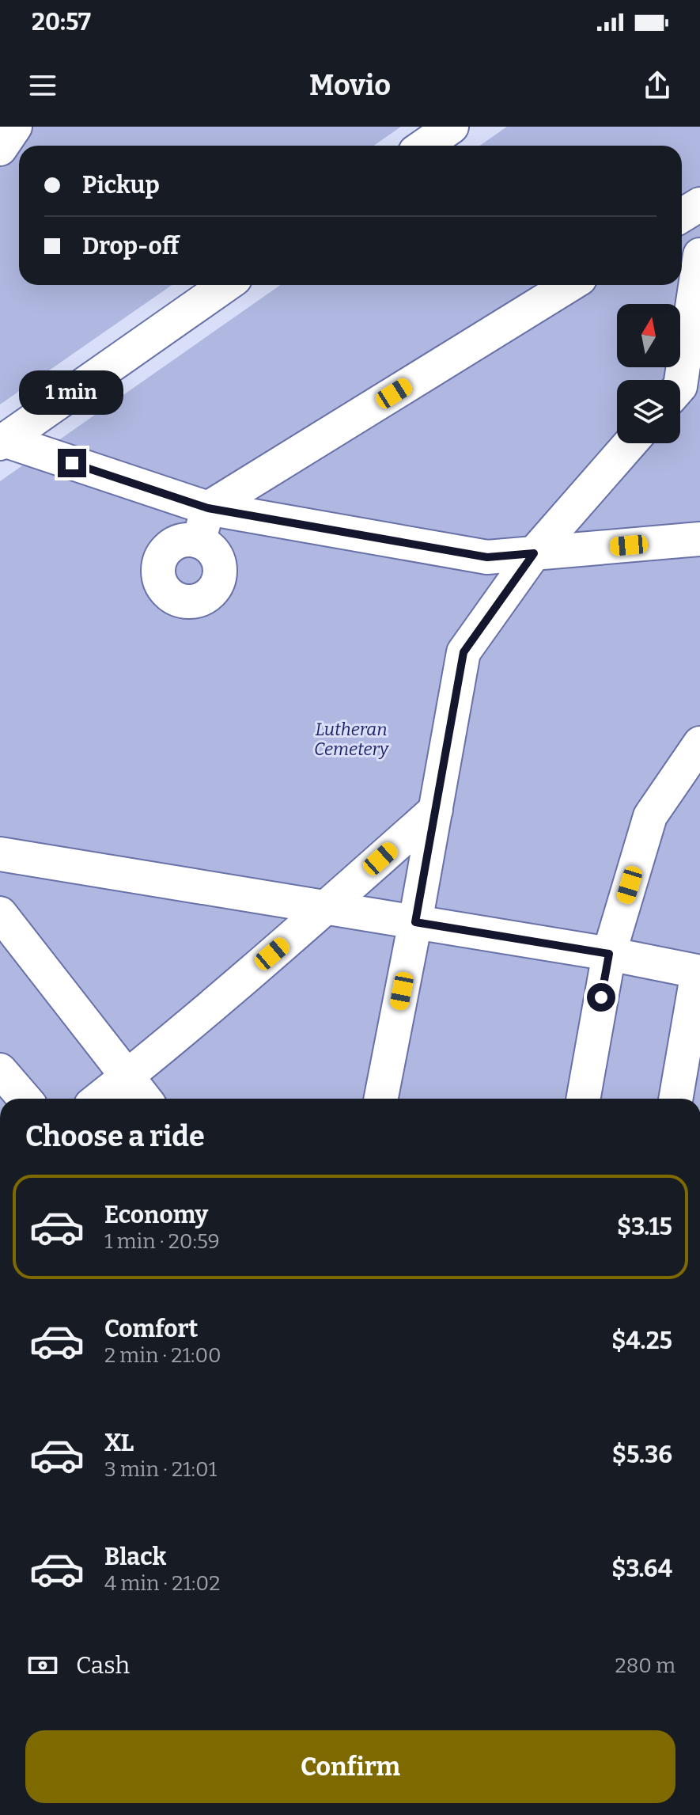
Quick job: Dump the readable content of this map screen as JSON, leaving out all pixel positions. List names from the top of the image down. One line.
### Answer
{"parks":["Lutheran Cemetery"],"north":"top","page":{"status":"20:57","header":"Movio","banner":["Pickup","Drop-off"],"bubble":"1 min","heading":"Choose a ride","list":[{"name":"Economy","note":"1 min · 20:59","value":"$3.15"},{"name":"Comfort","note":"2 min · 21:00","value":"$4.25"},{"name":"XL","note":"3 min · 21:01","value":"$5.36"},{"name":"Black","note":"4 min · 21:02","value":"$3.64"}],"pay":["Cash","280 m"],"buttons":"Confirm"}}
